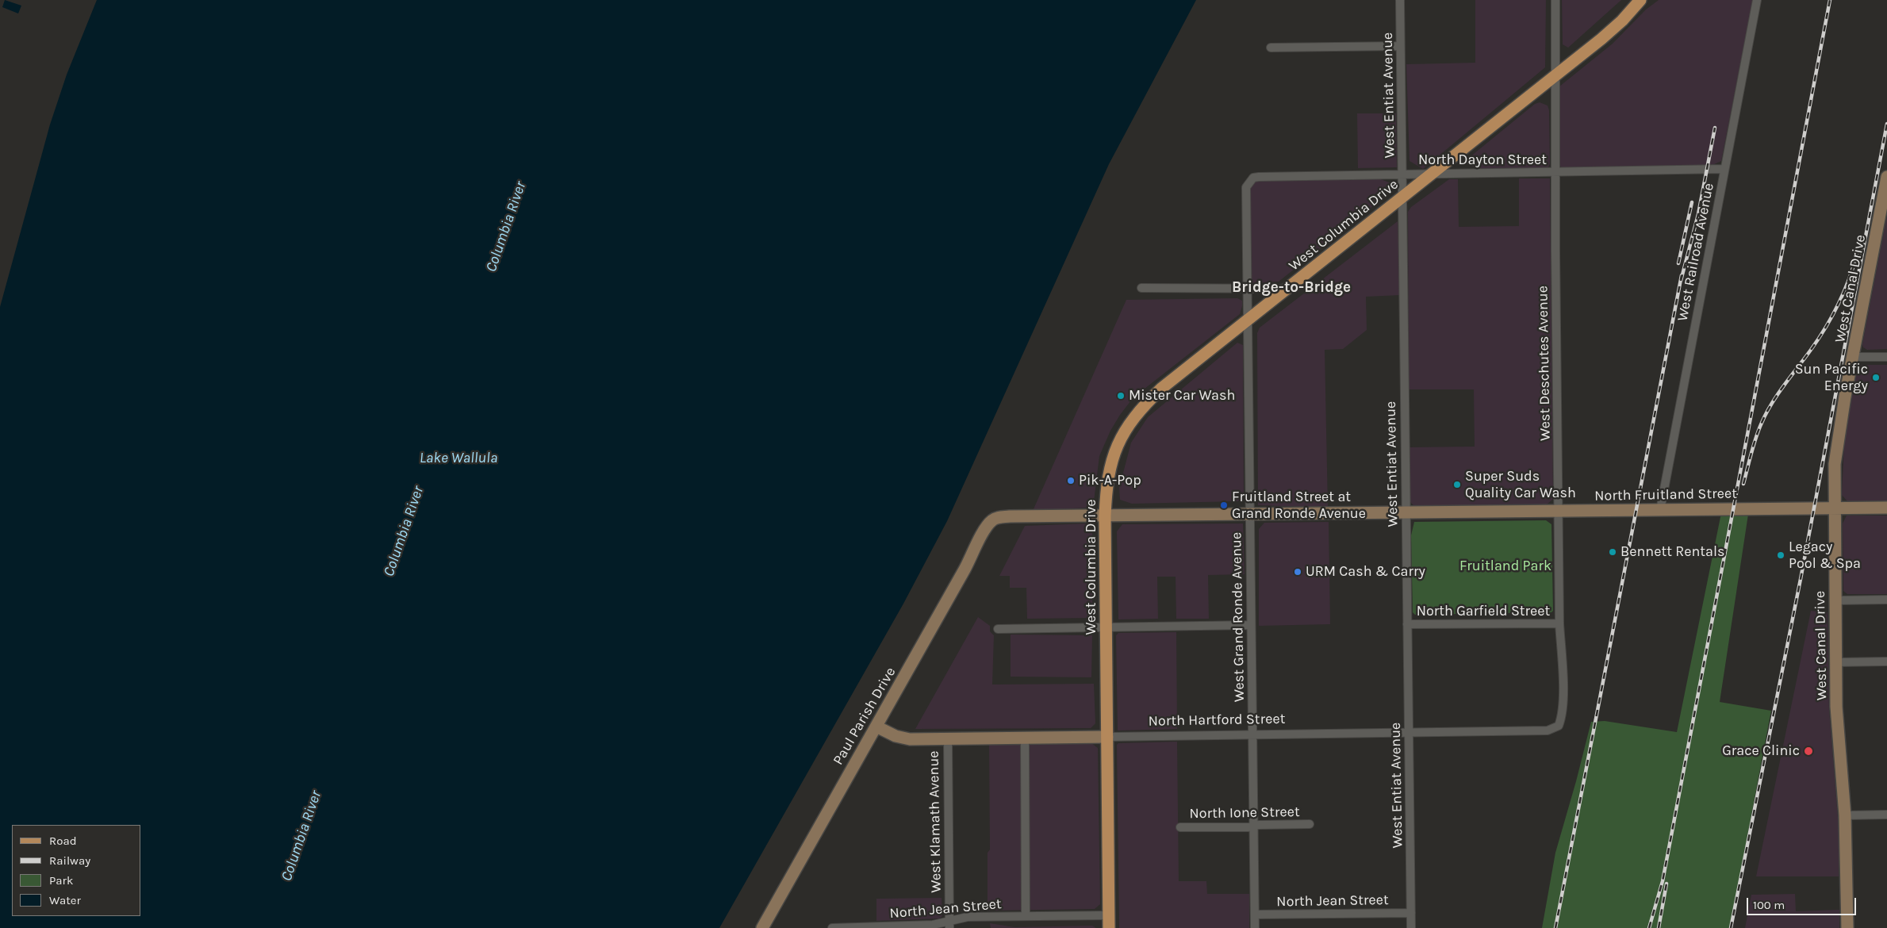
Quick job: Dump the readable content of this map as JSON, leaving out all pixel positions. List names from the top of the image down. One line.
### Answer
{"streets":{"main road":["West Columbia Drive"],"street":["West Entiat Avenue","North Dayton Street","West Railroad Avenue","West Canal Drive","West Deschutes Avenue","North Fruitland Street","North Garfield Street","West Grand Ronde Avenue","Paul Parish Drive","North Hartford Street","North Ione Street","West Klamath Avenue","North Jean Street"]},"crossings":[["West Entiat Avenue","North Dayton Street"],["West Entiat Avenue","West Columbia Drive"],["West Entiat Avenue","North Fruitland Street"],["West Entiat Avenue","North Garfield Street"],["West Entiat Avenue","North Hartford Street"],["West Entiat Avenue","North Jean Street"],["North Dayton Street","West Columbia Drive"],["North Dayton Street","West Railroad Avenue"],["North Dayton Street","West Deschutes Avenue"],["North Dayton Street","West Grand Ronde Avenue"],["West Columbia Drive","West Deschutes Avenue"],["West Columbia Drive","North Fruitland Street"],["West Columbia Drive","West Grand Ronde Avenue"],["West Columbia Drive","North Hartford Street"],["West Columbia Drive","North Jean Street"],["West Railroad Avenue","North Fruitland Street"],["West Canal Drive","North Fruitland Street"],["West Deschutes Avenue","North Fruitland Street"],["West Deschutes Avenue","North Garfield Street"],["West Deschutes Avenue","North Hartford Street"],["North Fruitland Street","West Grand Ronde Avenue"],["North Fruitland Street","Paul Parish Drive"],["West Grand Ronde Avenue","North Hartford Street"],["West Grand Ronde Avenue","North Ione Street"],["West Grand Ronde Avenue","North Jean Street"],["Paul Parish Drive","North Hartford Street"],["North Hartford Street","West Klamath Avenue"],["West Klamath Avenue","North Jean Street"]],"districts":["Bridge-to-Bridge"],"water":["Columbia River","Lake Wallula"],"parks":["Fruitland Park"],"places":["Sun Pacific Energy","Mister Car Wash","Pik-A-Pop","Super Suds Quality Car Wash","Fruitland Street at Grand Ronde Avenue","Bennett Rentals","Legacy Pool & Spa","URM Cash & Carry","Grace Clinic"],"legend":["Road","Railway","Park","Water"],"scale_bar":"100 m"}
